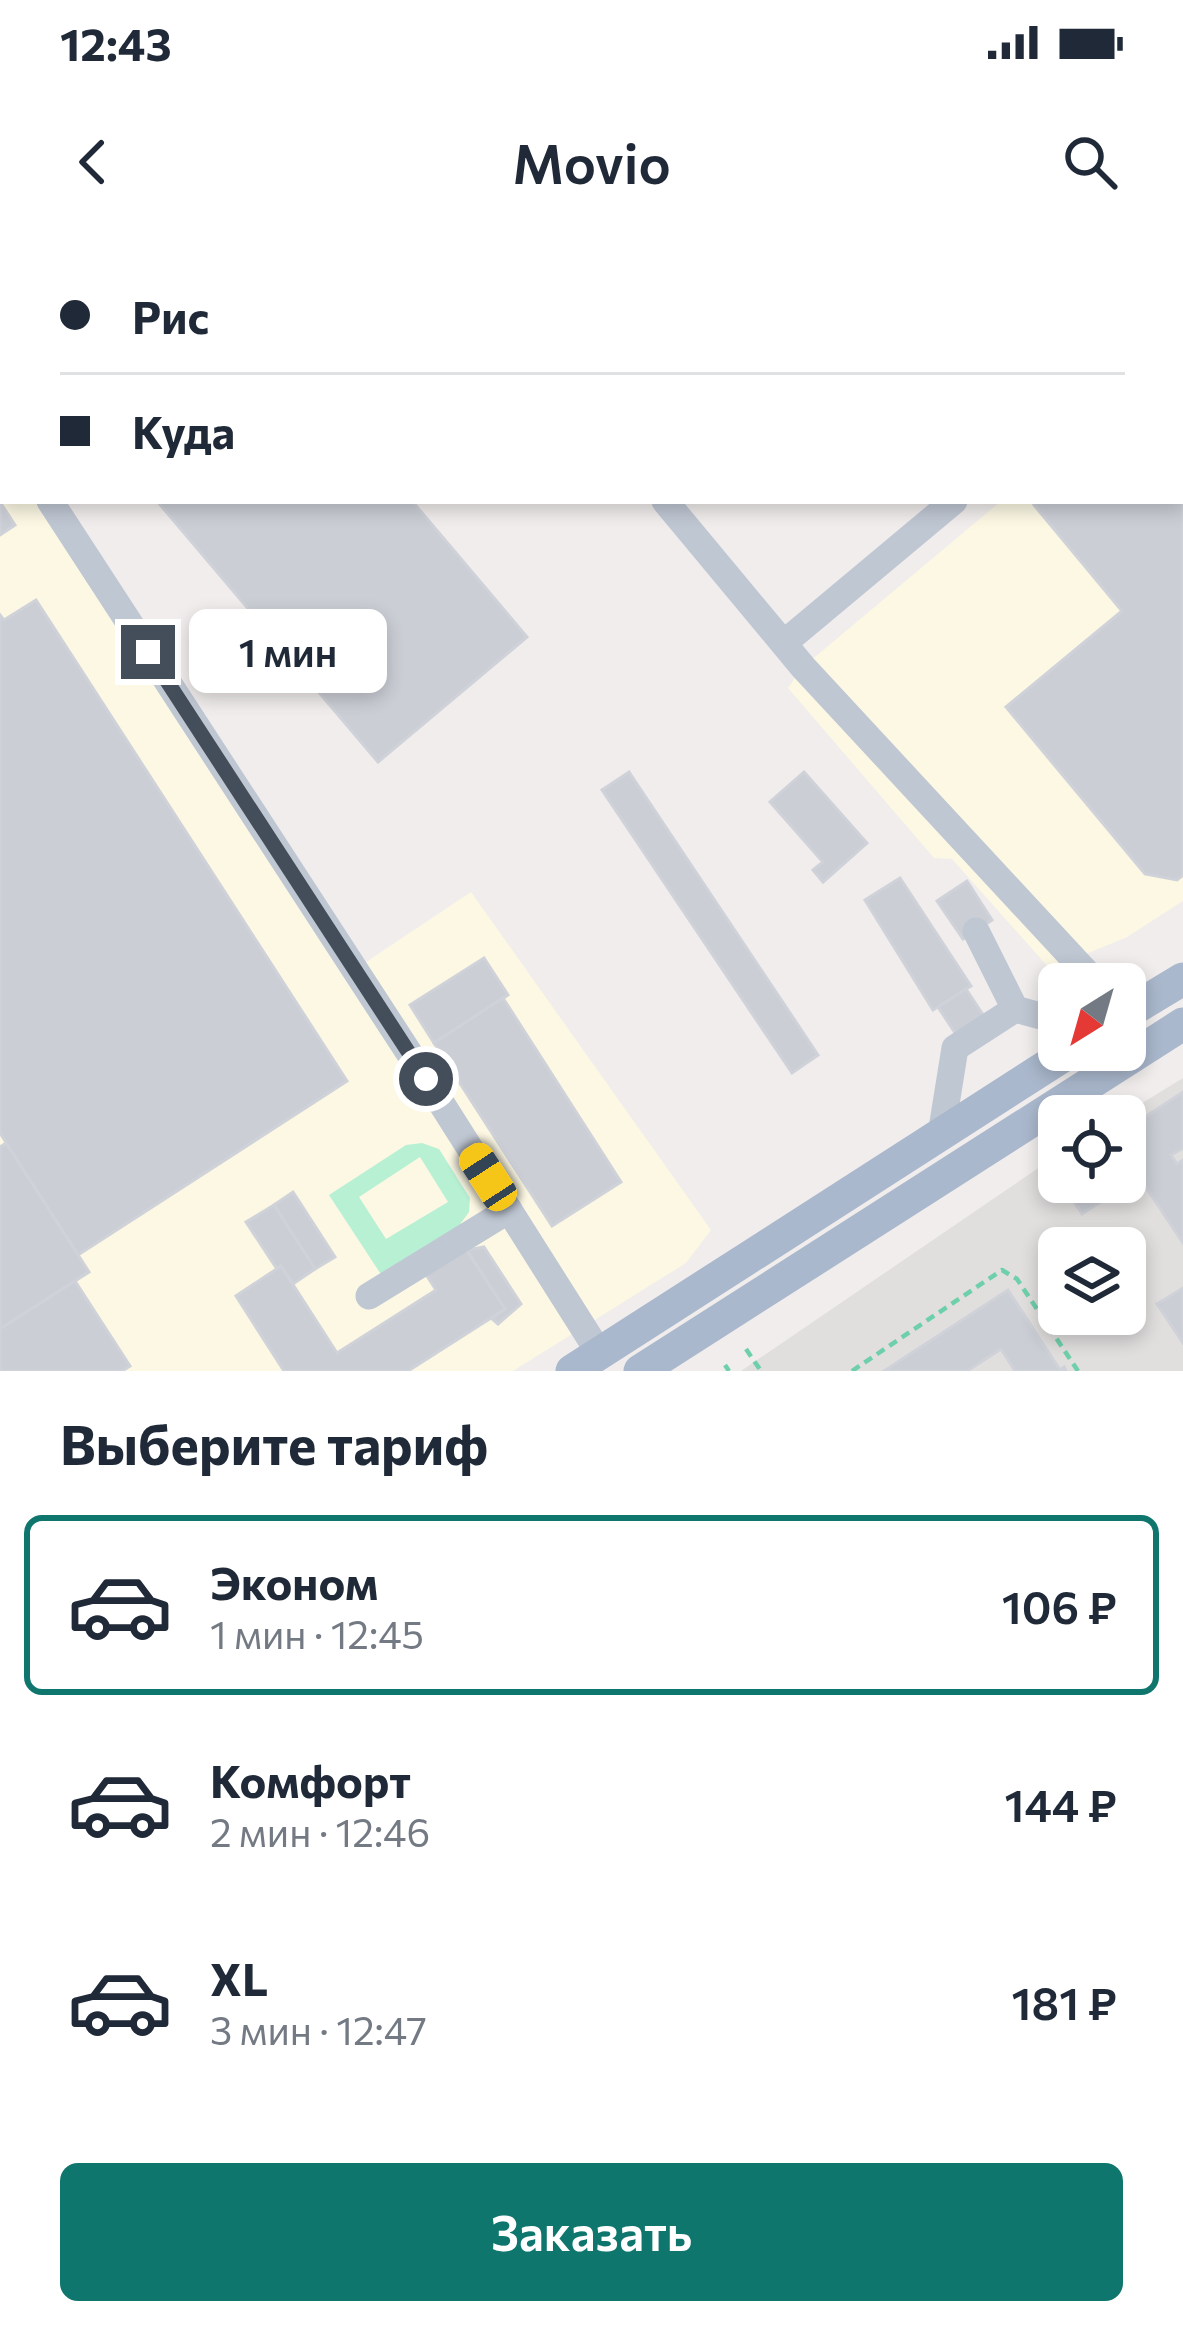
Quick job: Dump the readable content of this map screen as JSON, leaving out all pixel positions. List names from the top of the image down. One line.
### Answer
{"north":"bottom left","page":{"status":"12:43","header":"Movio","banner":["Рис","Куда"],"bubble":"1 мин","heading":"Выберите тариф","list":[{"name":"Эконом","note":"1 мин · 12:45","value":"106 ₽"},{"name":"Комфорт","note":"2 мин · 12:46","value":"144 ₽"},{"name":"XL","note":"3 мин · 12:47","value":"181 ₽"}],"buttons":"Заказать"}}
